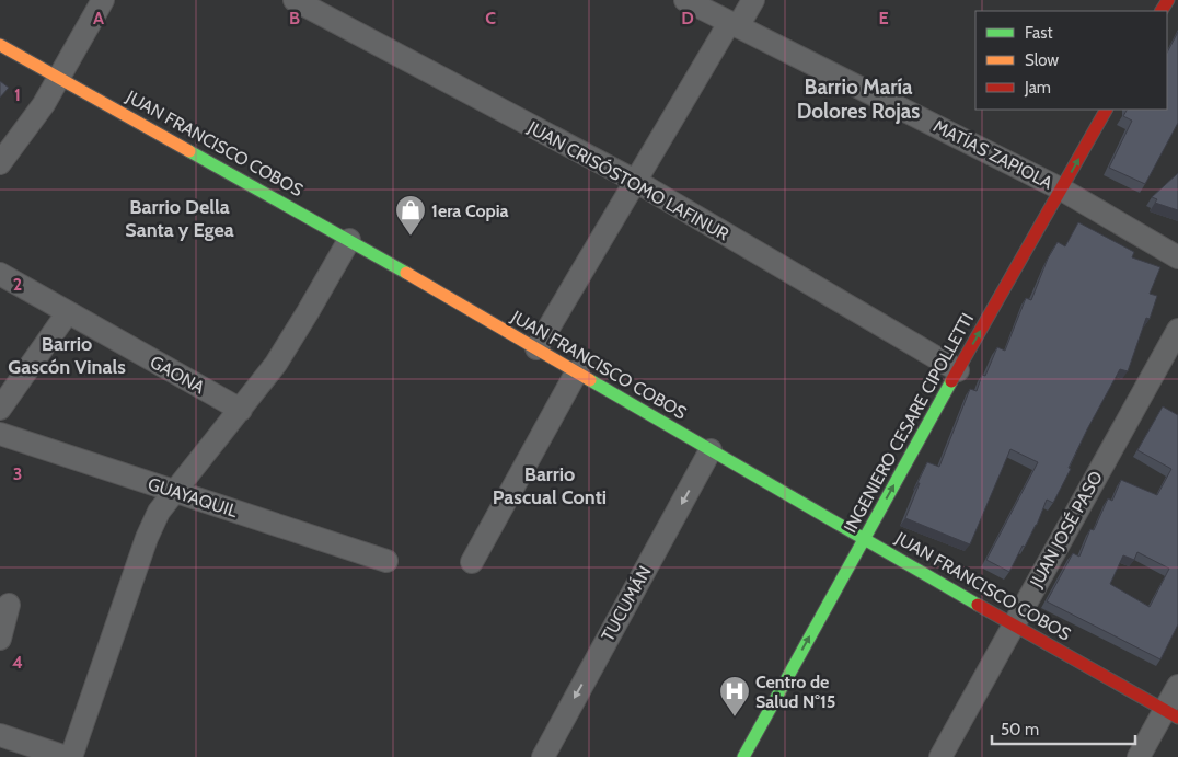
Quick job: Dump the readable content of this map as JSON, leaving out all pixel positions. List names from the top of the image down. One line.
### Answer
{"streets":{"street":["JUAN FRANCISCO COBOS","MATÍAS ZAPIOLA","JUAN CRISÓSTOMO LAFINUR","GAONA","INGENIERO CESARE CIPOLLETTI","GUAYAQUIL","JUAN JOSÉ PASO","TUCUMÁN"]},"crossings":[["JUAN FRANCISCO COBOS","INGENIERO CESARE CIPOLLETTI"],["JUAN FRANCISCO COBOS","JUAN JOSÉ PASO"],["JUAN FRANCISCO COBOS","TUCUMÁN"],["MATÍAS ZAPIOLA","INGENIERO CESARE CIPOLLETTI"],["JUAN CRISÓSTOMO LAFINUR","INGENIERO CESARE CIPOLLETTI"]],"one_way":["INGENIERO CESARE CIPOLLETTI"],"districts":["Barrio María Dolores Rojas","Barrio Della Santa y Egea","Barrio Gascón Vinals","Barrio Pascual Conti"],"places":{"shop":["1era Copia"],"hospital":["Centro de Salud N°15"]},"legend":["Fast","Slow","Jam"],"scale_bar":"50 m","grid":{"columns":["A","B","C","D","E"],"rows":["1","2","3","4"]}}
